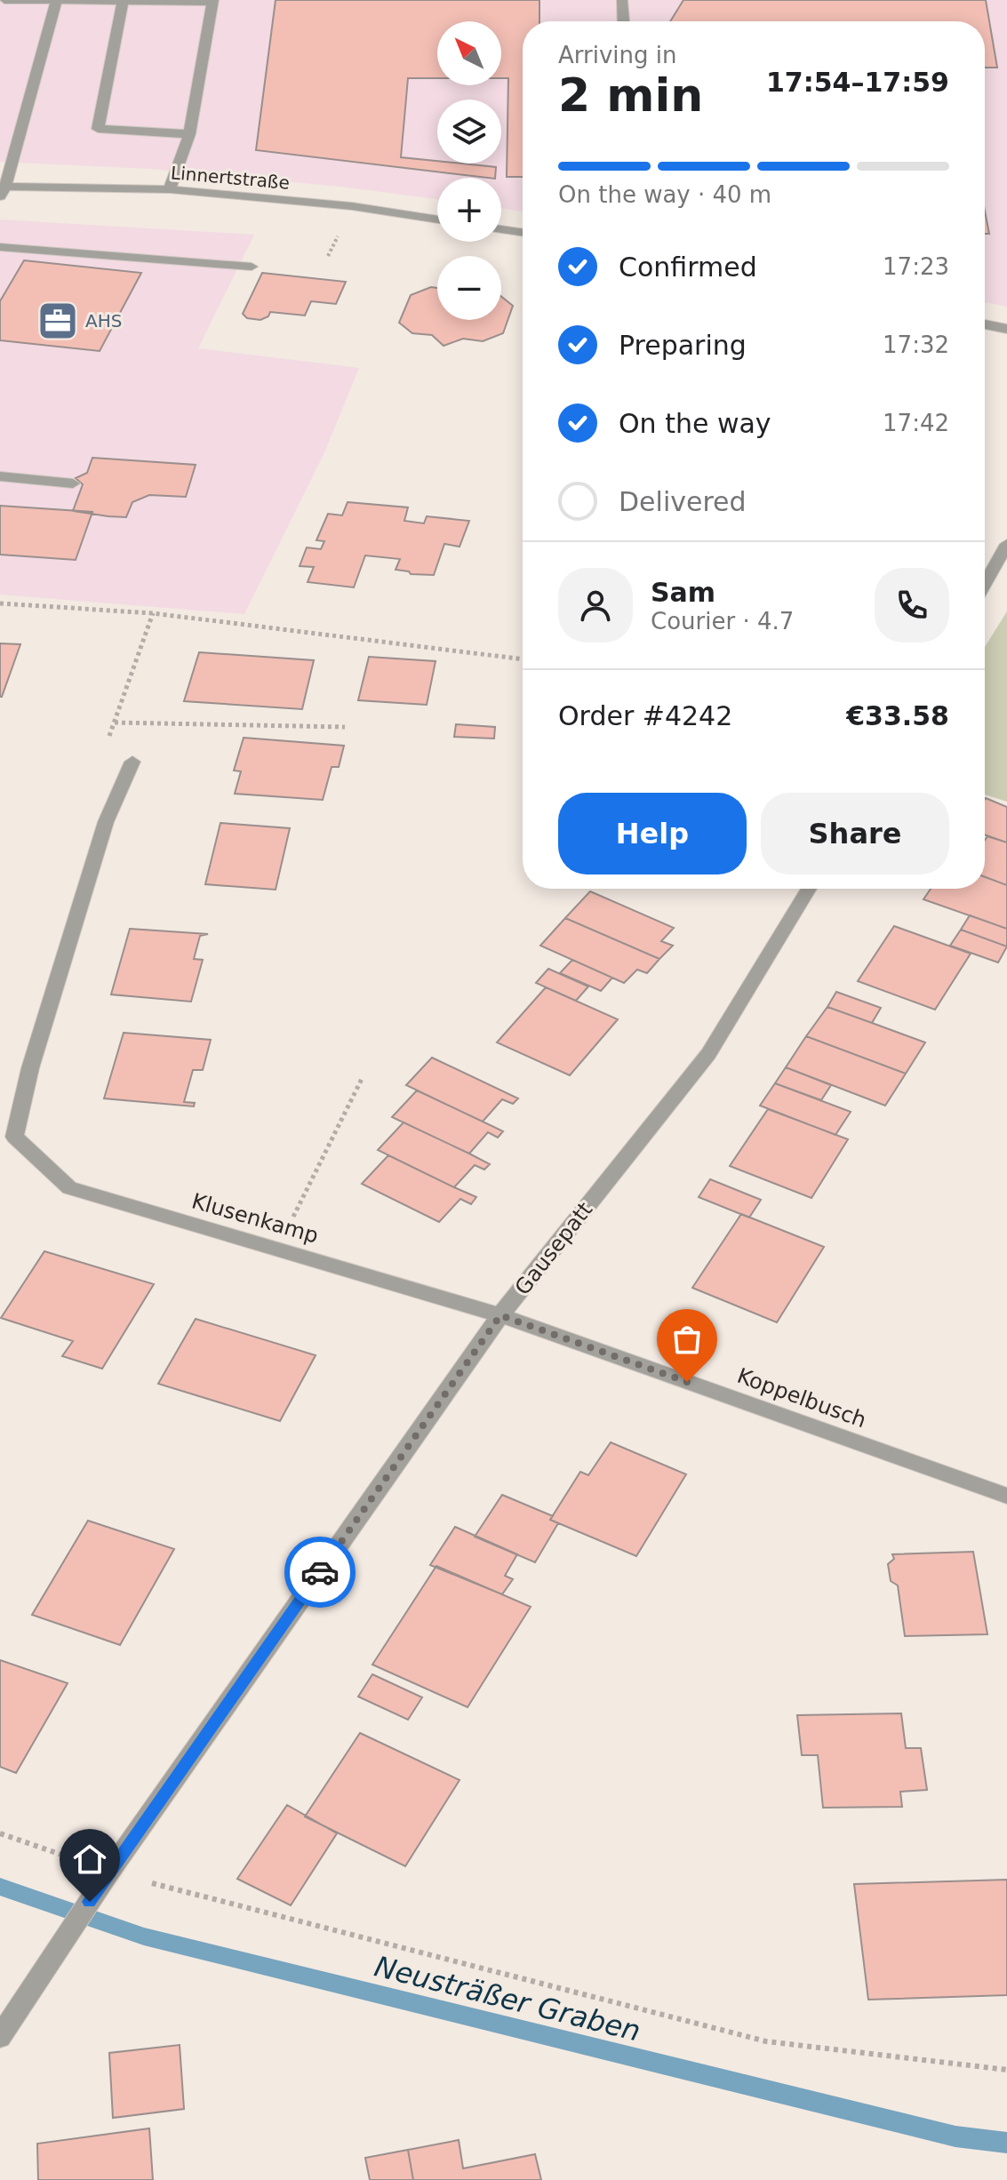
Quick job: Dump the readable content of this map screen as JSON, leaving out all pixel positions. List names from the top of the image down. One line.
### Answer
{"streets":{"street":["Linnertstraße","Klusenkamp","Gausepatt","Koppelbusch"]},"crossings":[["Klusenkamp","Gausepatt"],["Klusenkamp","Koppelbusch"],["Gausepatt","Koppelbusch"]],"water":["Neusträßer Graben"],"places":{"office":["AHS"]},"north":"top left","page":{"map_buttons":["+","−"],"heading":["2 min","Arriving in","17:54–17:59"],"panel":["Sam","Courier · 4.7","Order #4242","€33.58"],"bar":"On the way · 40 m","list":[["Confirmed","17:23"],["Preparing","17:32"],["On the way","17:42"],"Delivered"],"buttons":["Help","Share"]}}
